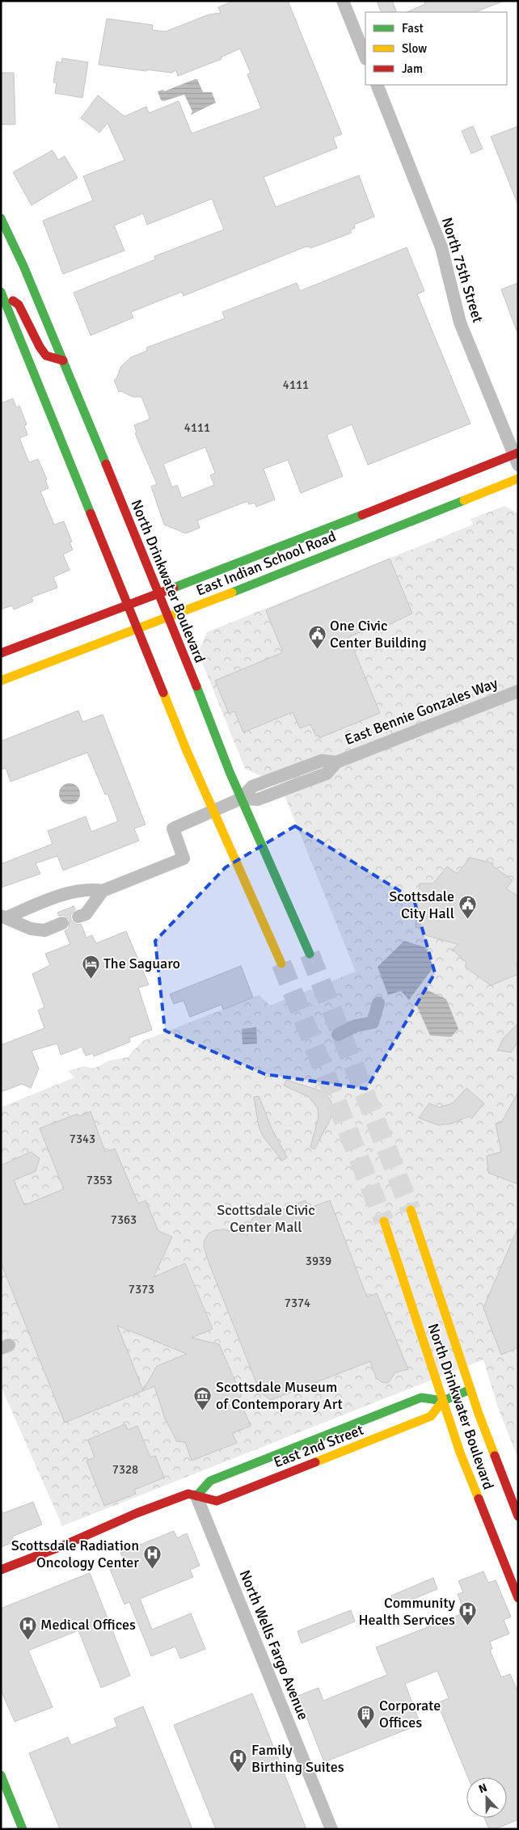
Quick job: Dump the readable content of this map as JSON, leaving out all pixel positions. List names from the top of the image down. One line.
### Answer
{"streets":{"main road":["East Indian School Road","North Drinkwater Boulevard","East 2nd Street"],"street":["North 75th Street","East Bennie Gonzales Way","North Wells Fargo Avenue"]},"crossings":[["North 75th Street","East Indian School Road"],["East Indian School Road","North Drinkwater Boulevard"],["North Drinkwater Boulevard","East Bennie Gonzales Way"],["North Drinkwater Boulevard","East 2nd Street"],["East 2nd Street","North Wells Fargo Avenue"]],"parks":["Scottsdale Civic Center Mall"],"places":{"public building":["One Civic Center Building","Scottsdale City Hall"],"hotel":["The Saguaro"],"museum":["Scottsdale Museum of Contemporary Art"],"hospital":["Scottsdale Radiation Oncology Center","Community Health Services","Medical Offices","Family Birthing Suites"],"building":["Corporate Offices"]},"house_numbers":["4111","4111","7343","7353","7363","3939","7373","7374","7328"],"legend":["Fast","Slow","Jam"],"north":"top"}
